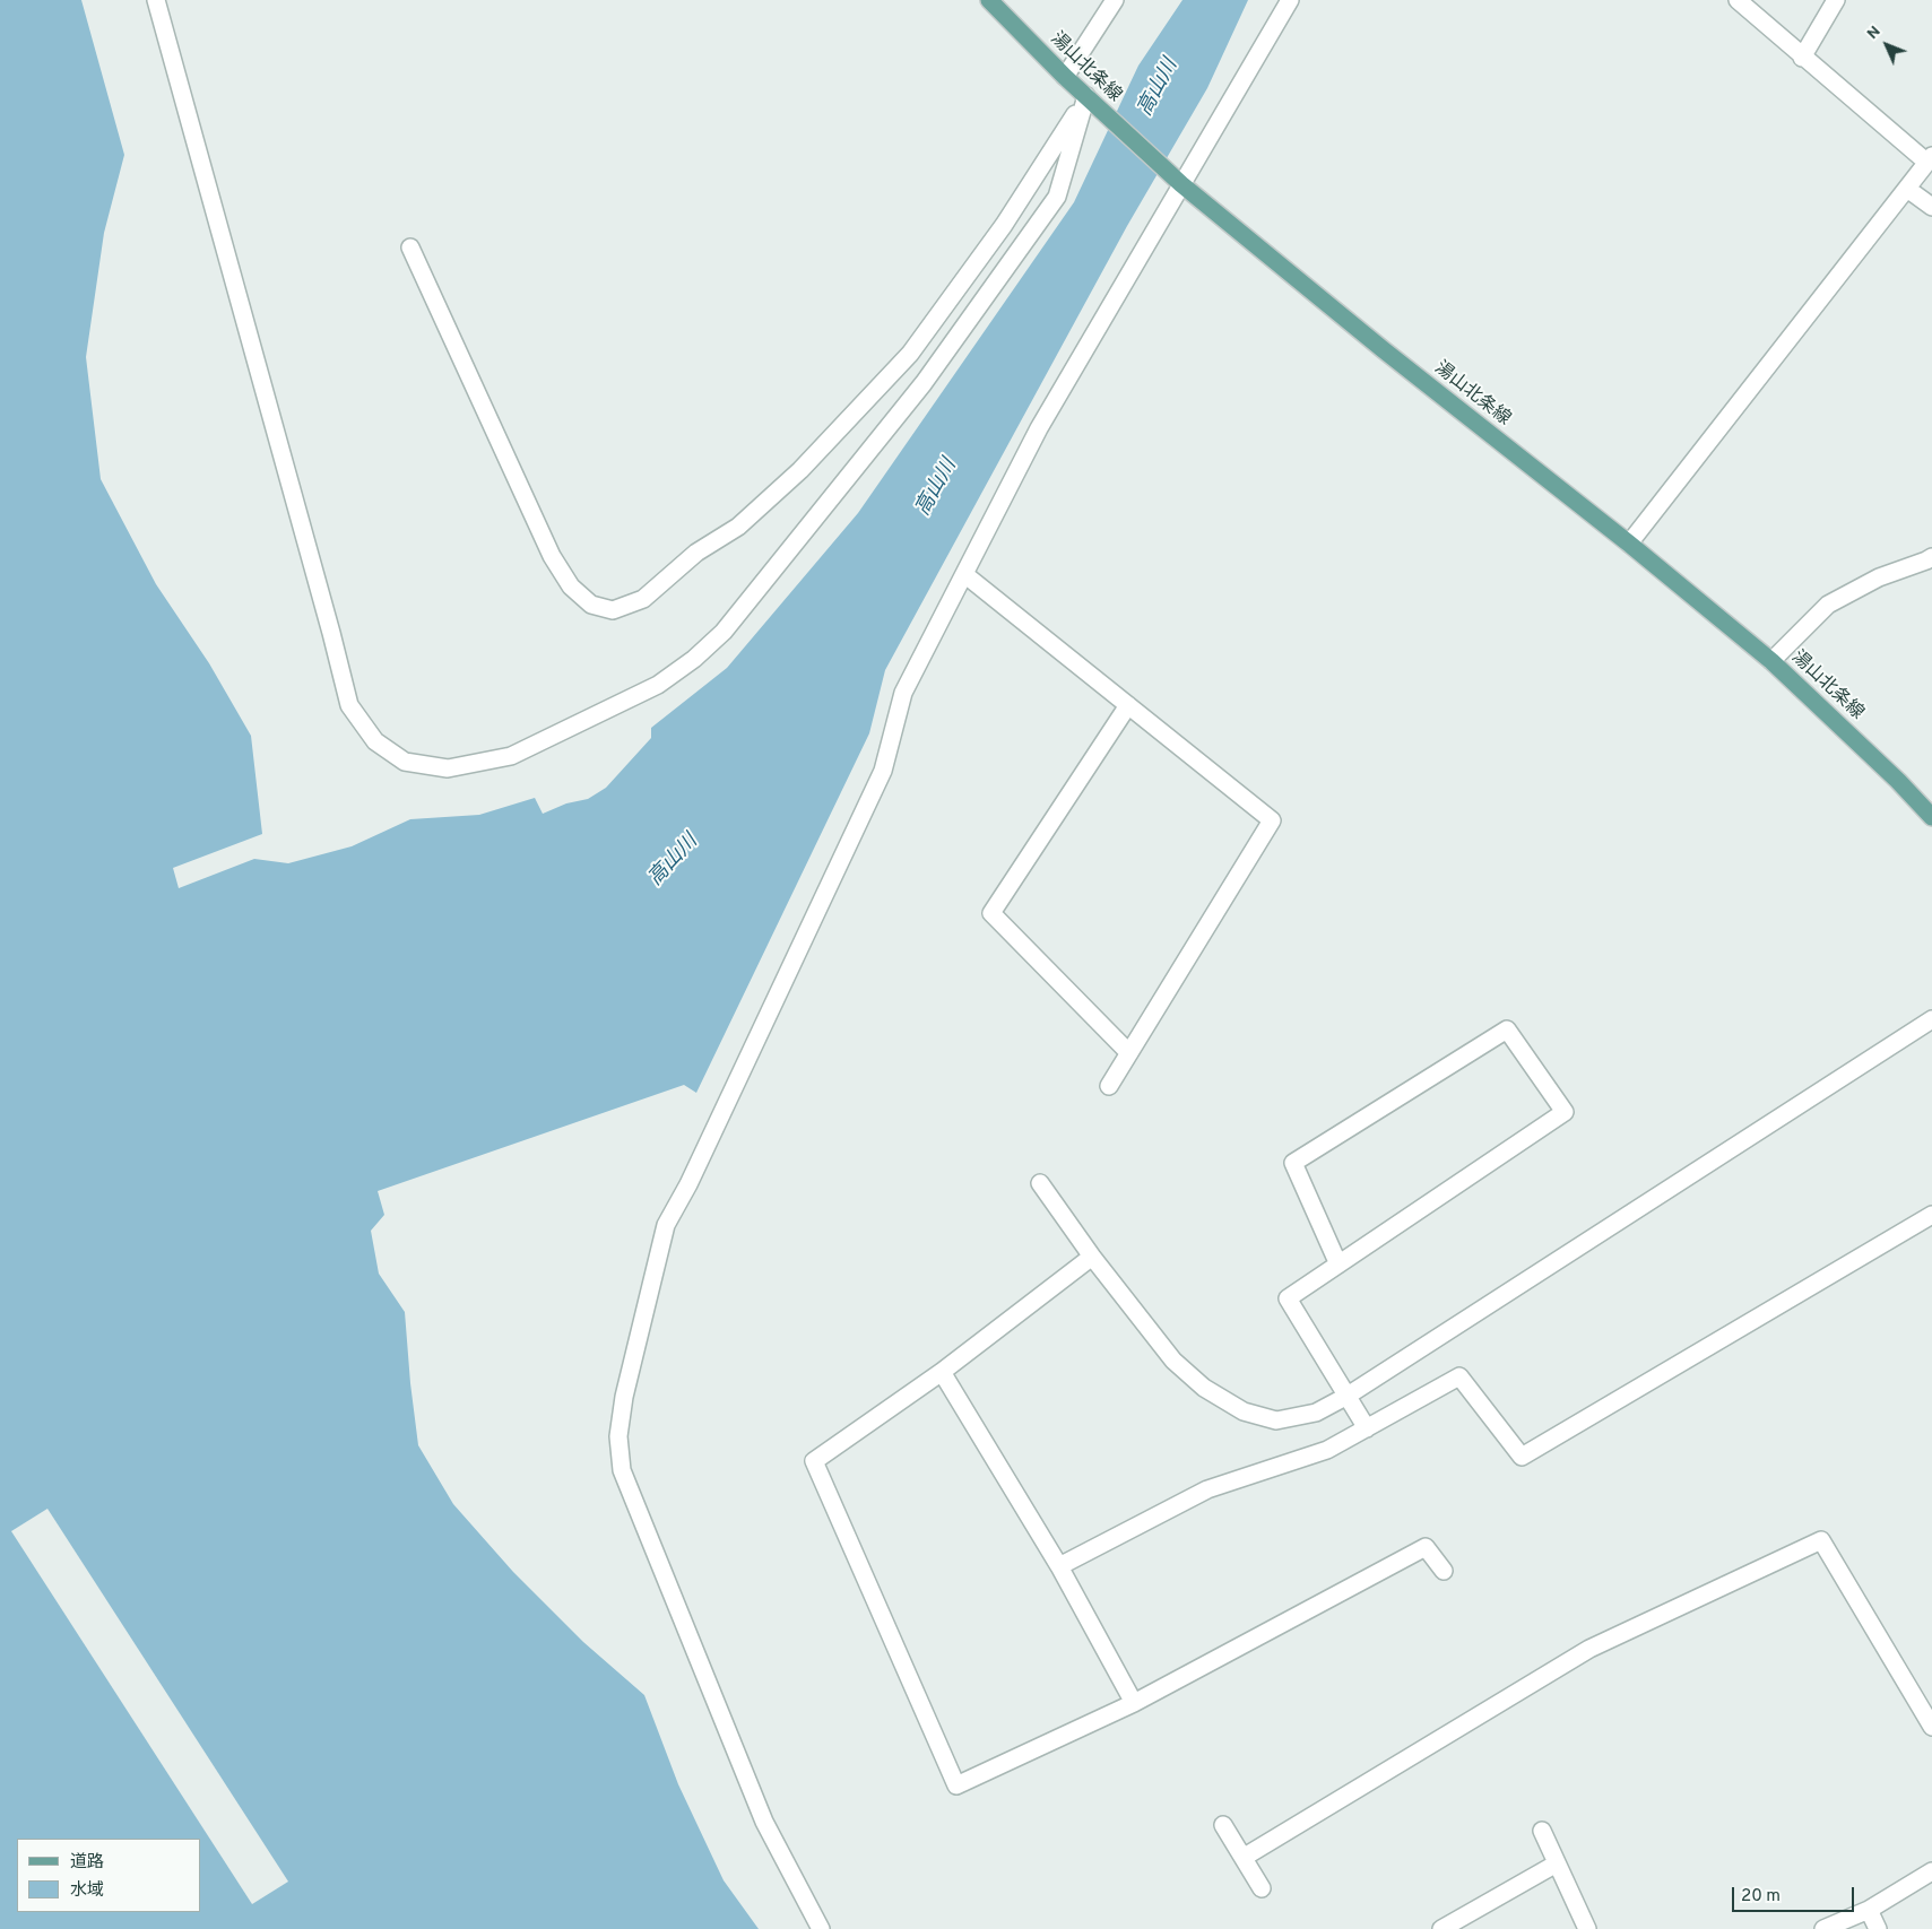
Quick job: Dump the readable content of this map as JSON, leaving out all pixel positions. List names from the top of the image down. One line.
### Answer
{"streets":{"main road":["湯山北条線"]},"water":["高山川"],"legend":["道路","水域"],"scale_bar":"20 m","north":"top left"}
